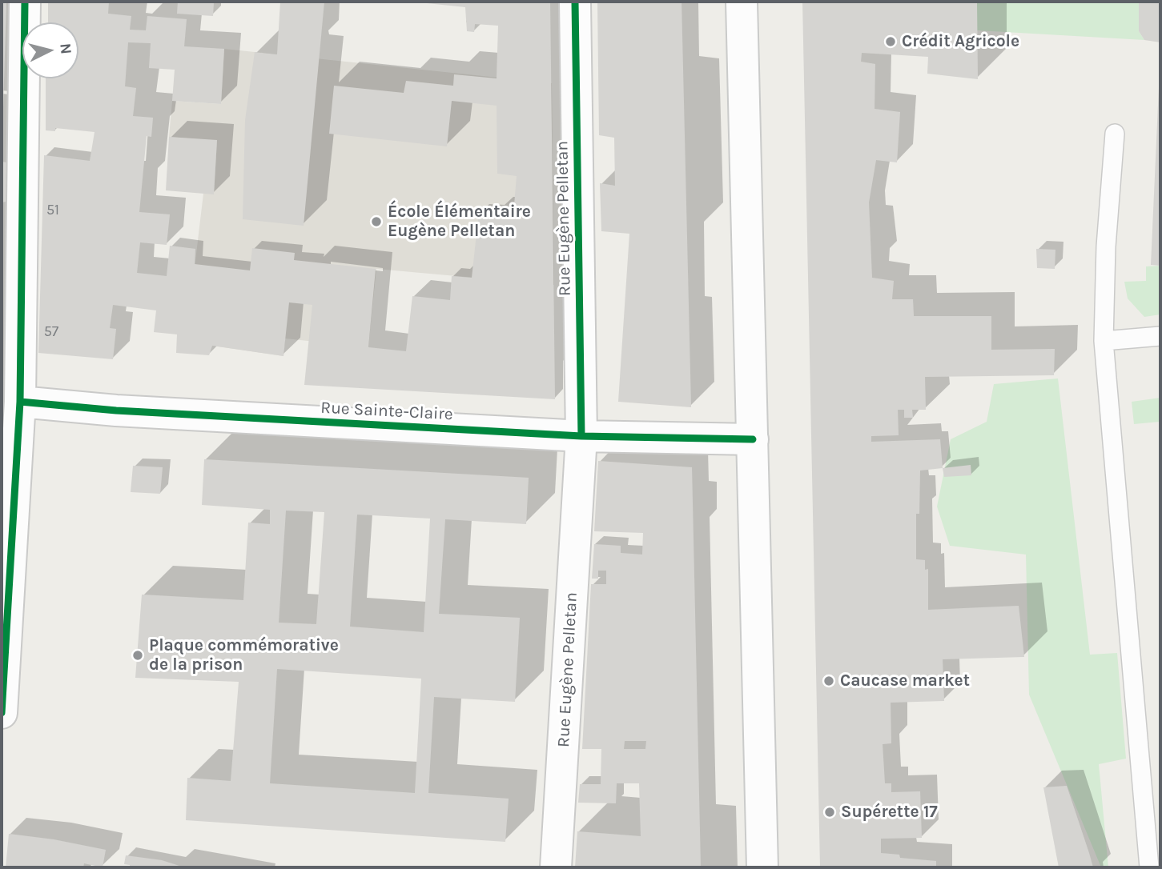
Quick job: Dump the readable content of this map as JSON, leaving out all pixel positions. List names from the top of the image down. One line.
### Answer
{"streets":{"street":["Rue Eugène Pelletan","Rue Sainte-Claire"]},"crossings":[["Rue Eugène Pelletan","Rue Sainte-Claire"]],"places":["Crédit Agricole","École Élémentaire Eugène Pelletan","Plaque commémorative de la prison","Caucase market","Supérette 17"],"house_numbers":["51","57"],"north":"right"}
